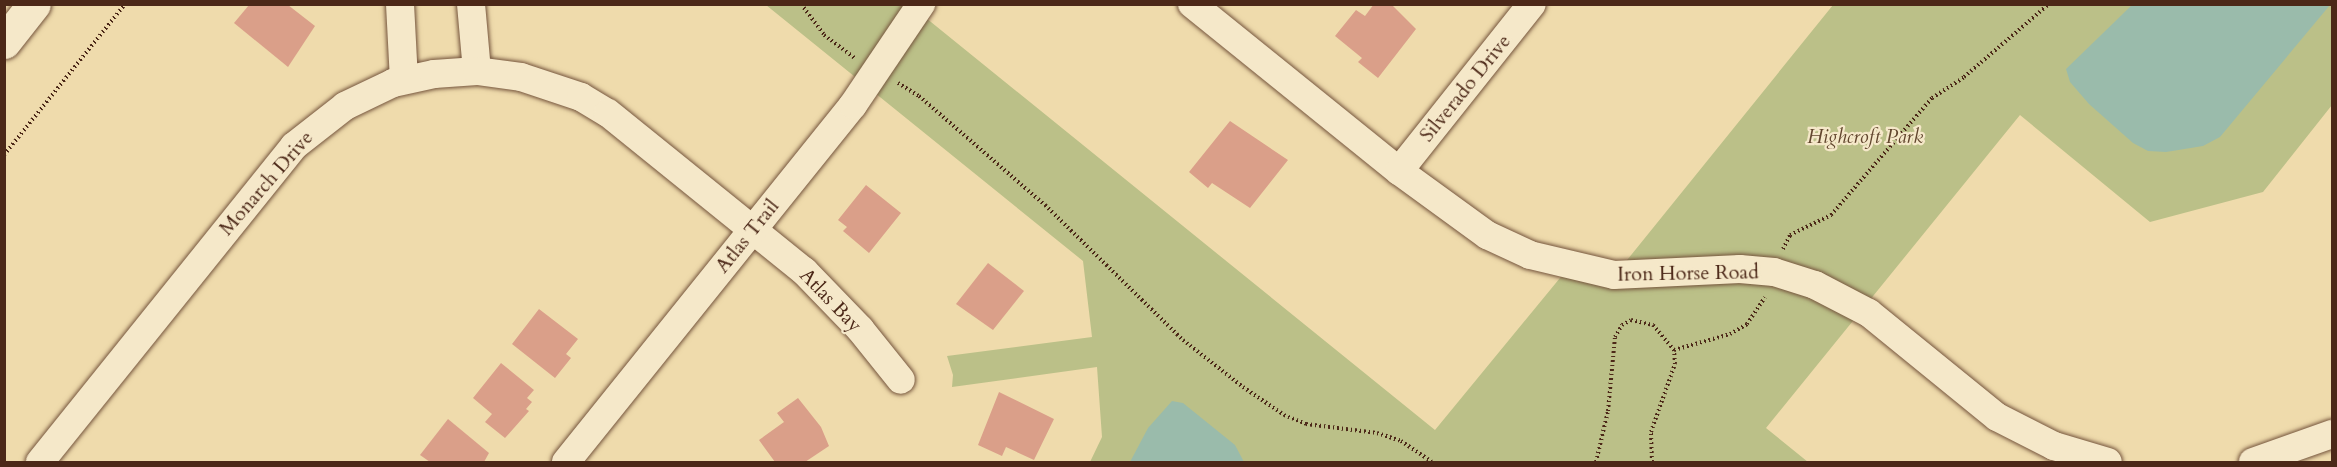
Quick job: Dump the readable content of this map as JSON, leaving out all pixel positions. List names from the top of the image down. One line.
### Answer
{"streets":{"street":["Silverado Drive","Monarch Drive","Atlas Trail","Iron Horse Road","Atlas Bay"]},"crossings":[["Silverado Drive","Iron Horse Road"],["Monarch Drive","Atlas Trail"],["Monarch Drive","Atlas Bay"],["Atlas Trail","Atlas Bay"]],"parks":["Highcroft Park"]}
